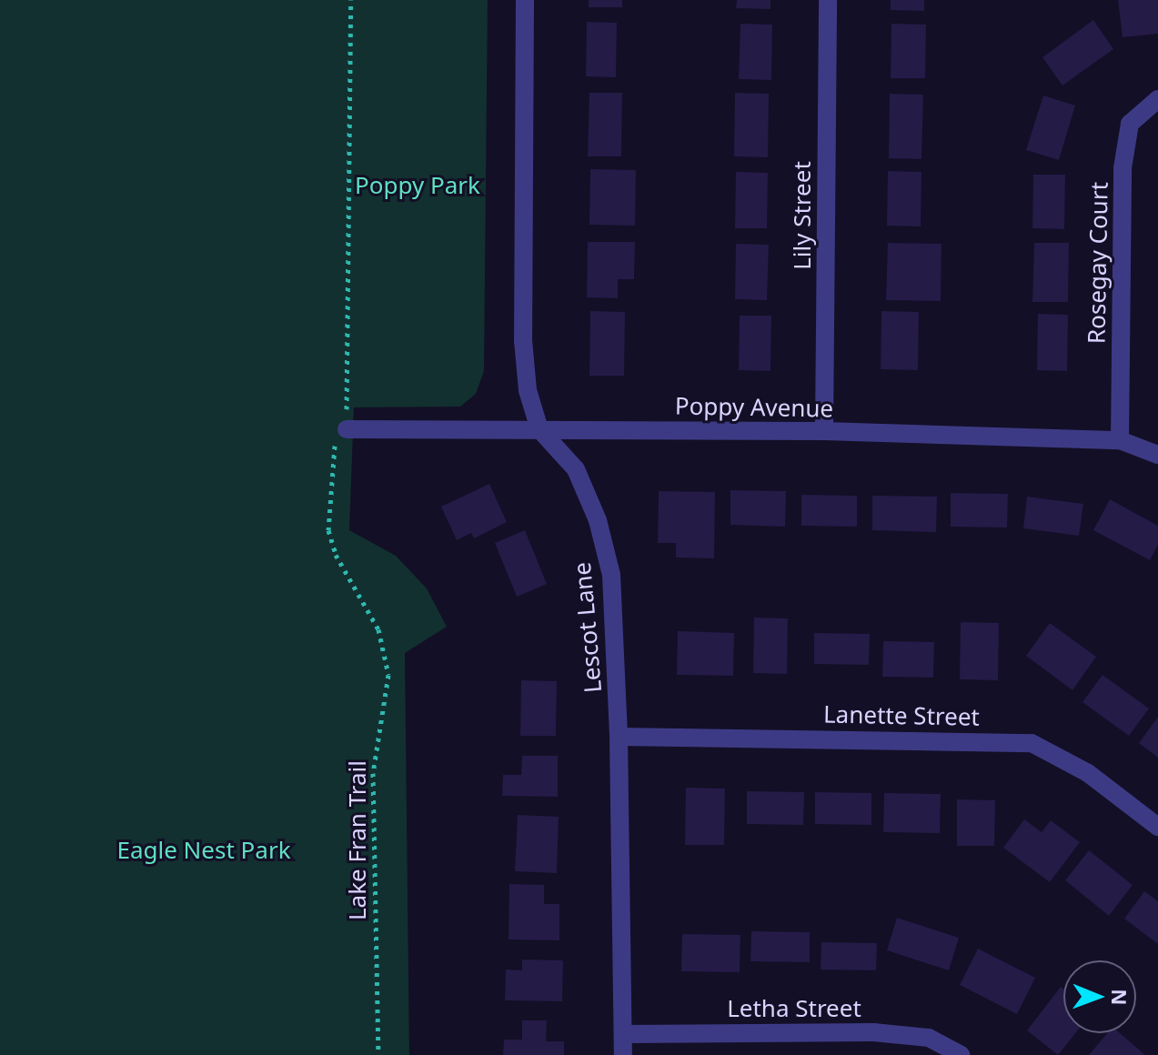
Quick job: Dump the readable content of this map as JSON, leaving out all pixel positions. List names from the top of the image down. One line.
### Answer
{"streets":{"street":["Lily Street","Rosegay Court","Poppy Avenue","Lescot Lane","Lanette Street","Letha Street"],"path":["Lake Fran Trail"]},"crossings":[["Lily Street","Poppy Avenue"],["Rosegay Court","Poppy Avenue"],["Poppy Avenue","Lescot Lane"],["Poppy Avenue","Lake Fran Trail"],["Lescot Lane","Lanette Street"],["Lescot Lane","Letha Street"]],"parks":["Poppy Park","Eagle Nest Park"],"north":"right"}
